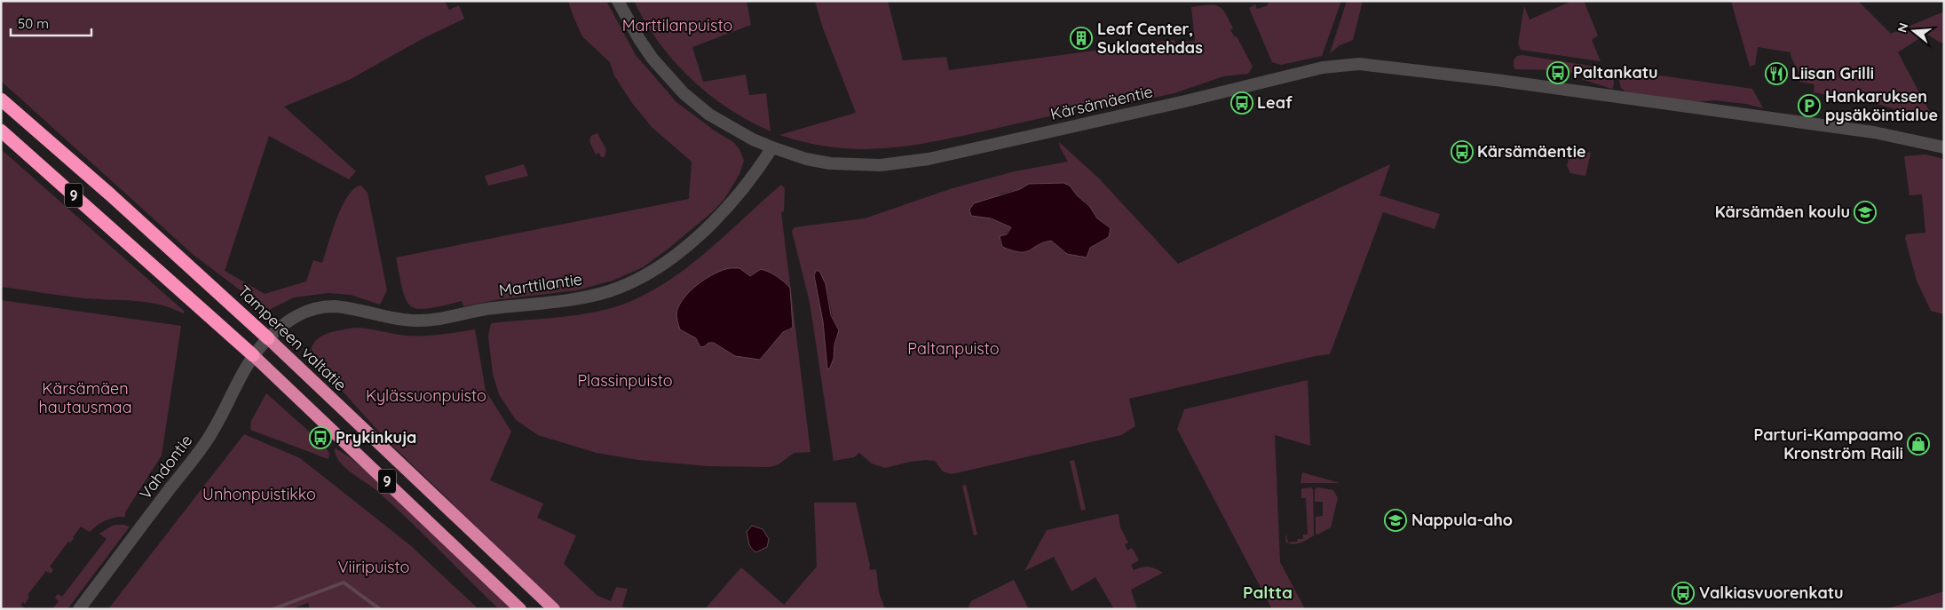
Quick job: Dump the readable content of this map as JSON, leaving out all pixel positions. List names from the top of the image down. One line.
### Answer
{"streets":{"highway":["9","Tampereen valtatie"],"street":["Kärsämäentie","Marttilantie","Vahdontie"]},"crossings":[["Kärsämäentie","Marttilantie"],["9","Vahdontie"],["Marttilantie","Tampereen valtatie"],["Marttilantie","Vahdontie"],["Tampereen valtatie","Vahdontie"]],"districts":["Paltta"],"parks":["Marttilanpuisto","Paltanpuisto","Plassinpuisto","Kärsämäen hautausmaa","Kylässuonpuisto","Unhonpuistikko","Viiripuisto"],"places":{"building":["Leaf Center, Suklaatehdas"],"bus stop":["Paltankatu","Leaf","Kärsämäentie","Prykinkuja","Valkiasvuorenkatu"],"restaurant":["Liisan Grilli"],"parking":["Hankaruksen pysäköintialue"],"school or university":["Kärsämäen koulu","Nappula-aho"],"shop":["Parturi-Kampaamo Kronström Raili"]},"scale_bar":"50 m","north":"left"}
